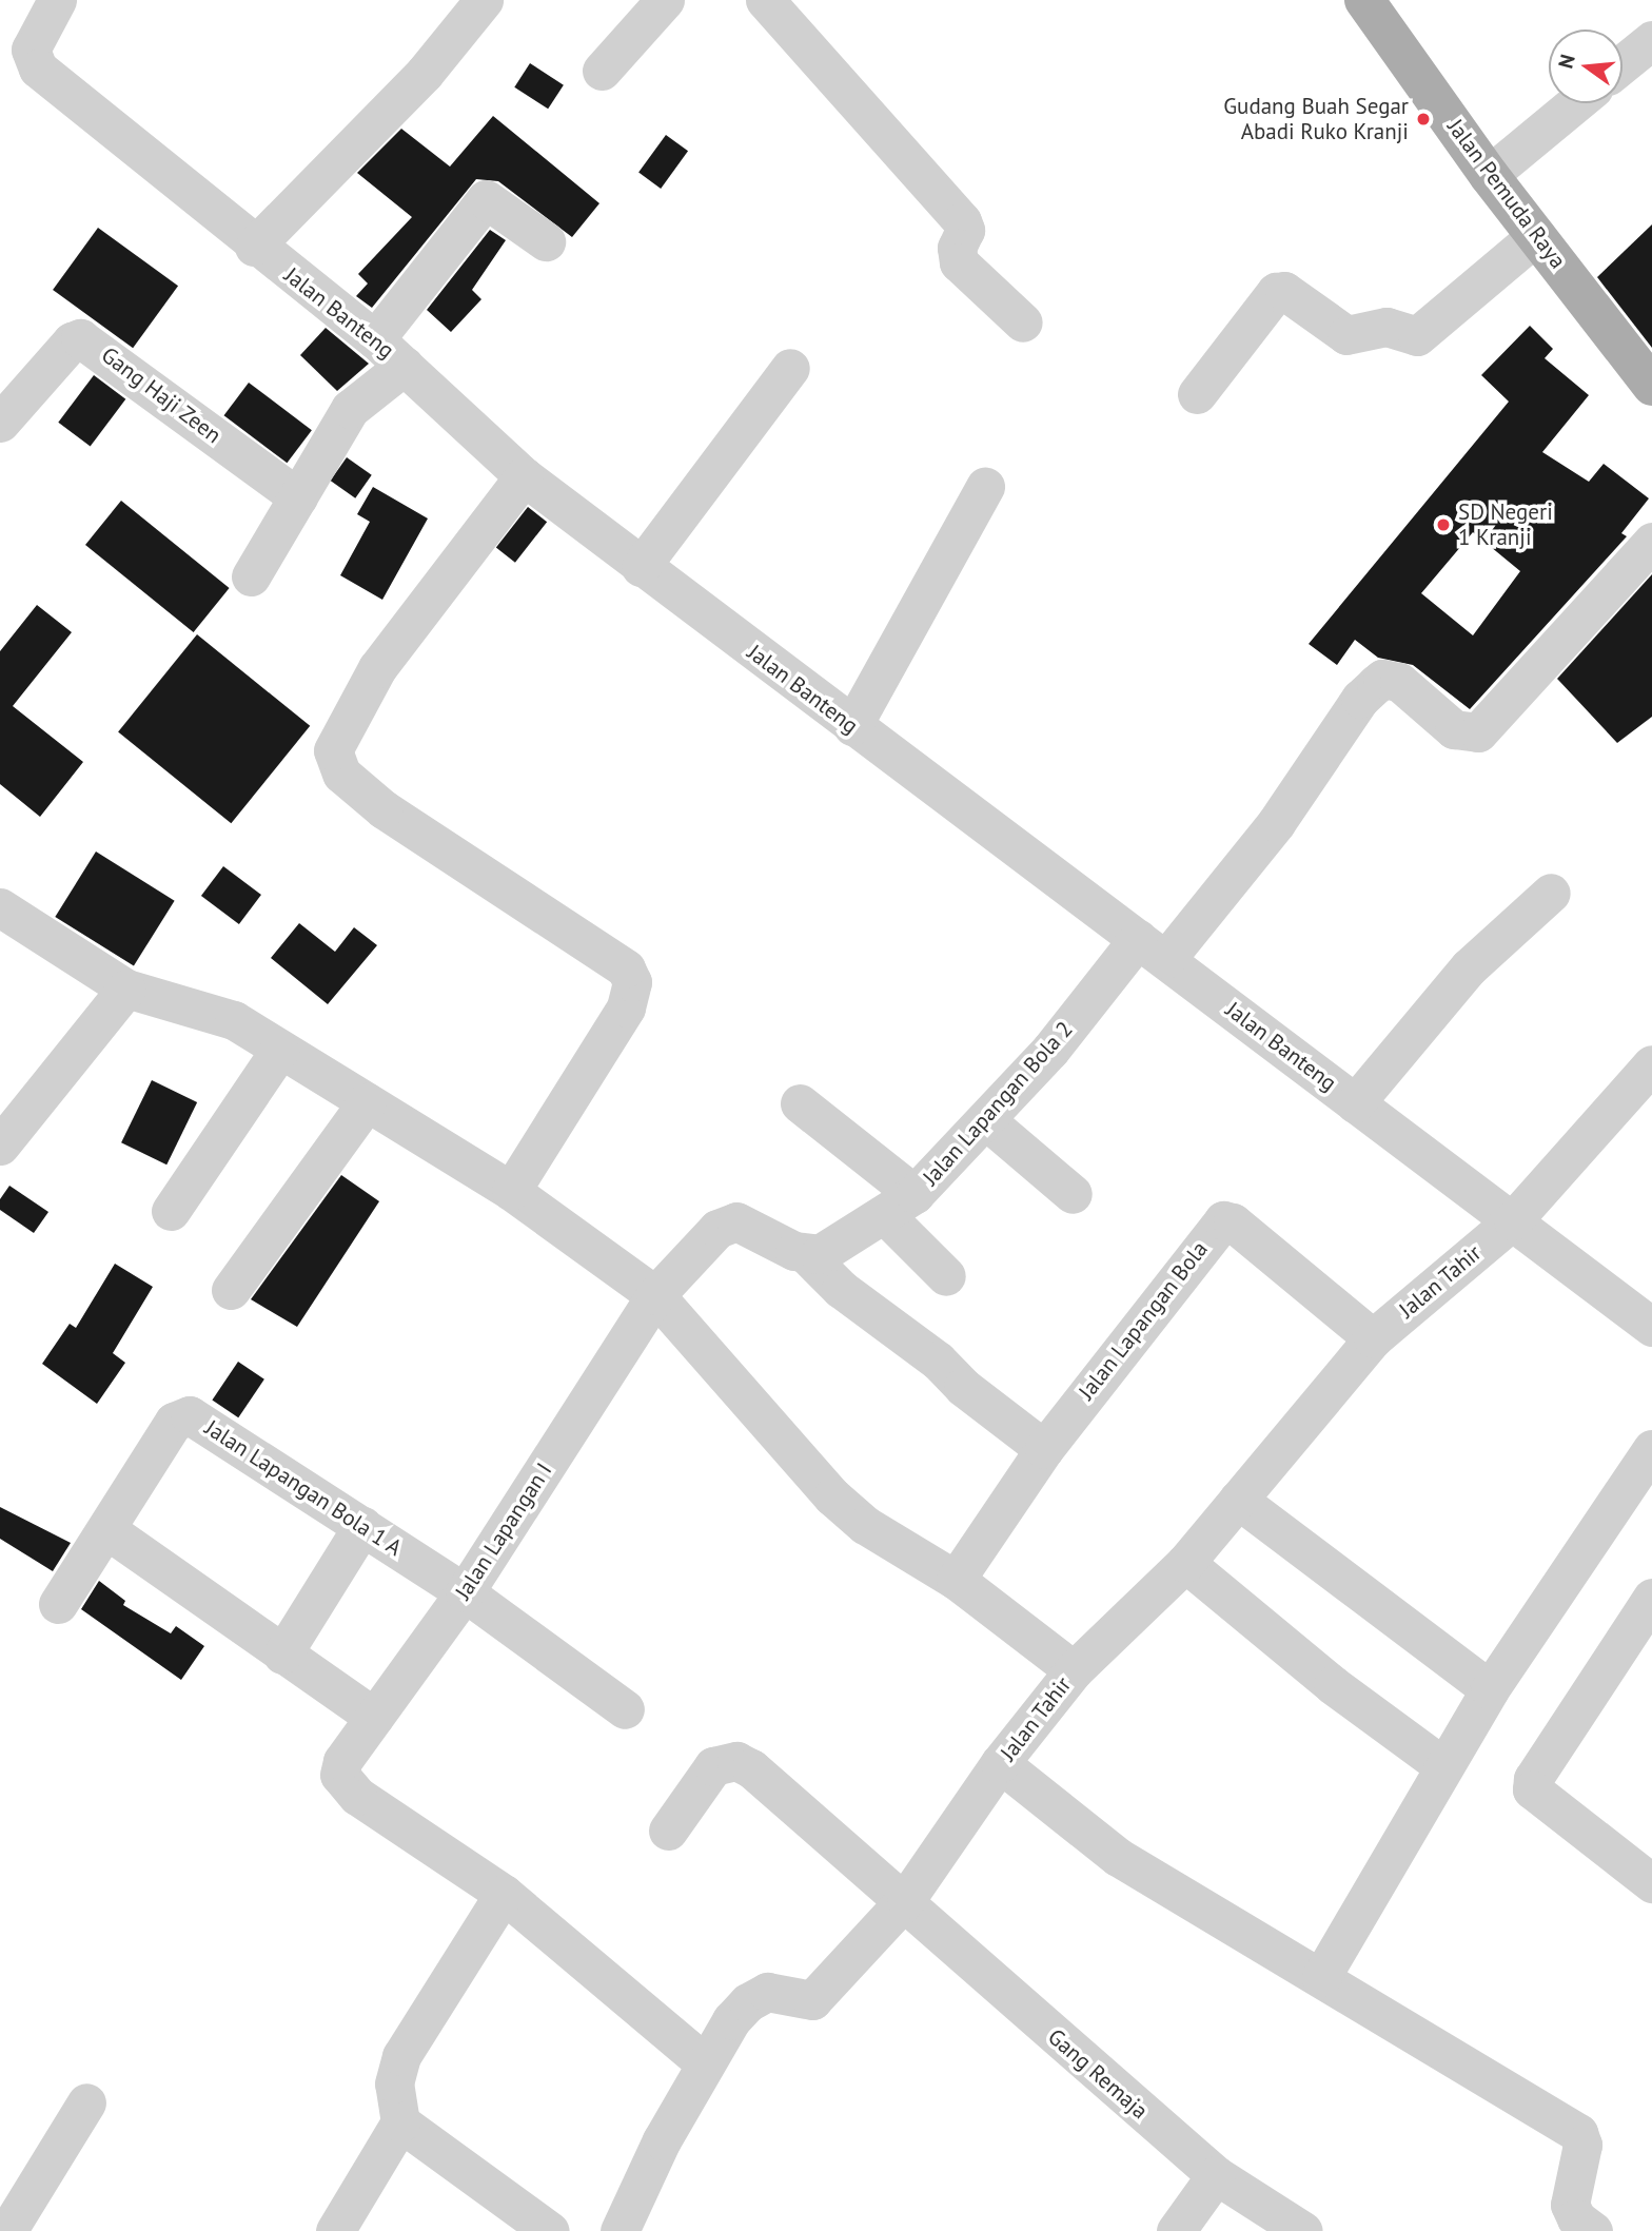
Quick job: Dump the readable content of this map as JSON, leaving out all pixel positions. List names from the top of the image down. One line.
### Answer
{"streets":{"main road":["Jalan Pemuda Raya"],"street":["Jalan Banteng","Gang Haji Zeen","Jalan Lapangan Bola 2","Jalan Tahir","Jalan Lapangan Bola","Jalan Lapangan Bola 1 A","Jalan Lapangan I","Gang Remaja"]},"crossings":[["Jalan Banteng","Jalan Lapangan Bola 2"],["Jalan Banteng","Jalan Tahir"],["Jalan Tahir","Jalan Lapangan Bola"],["Jalan Tahir","Gang Remaja"],["Jalan Lapangan Bola 1 A","Jalan Lapangan I"]],"places":["Gudang Buah Segar Abadi Ruko Kranji","SD Negeri 1 Kranji"],"north":"left"}
